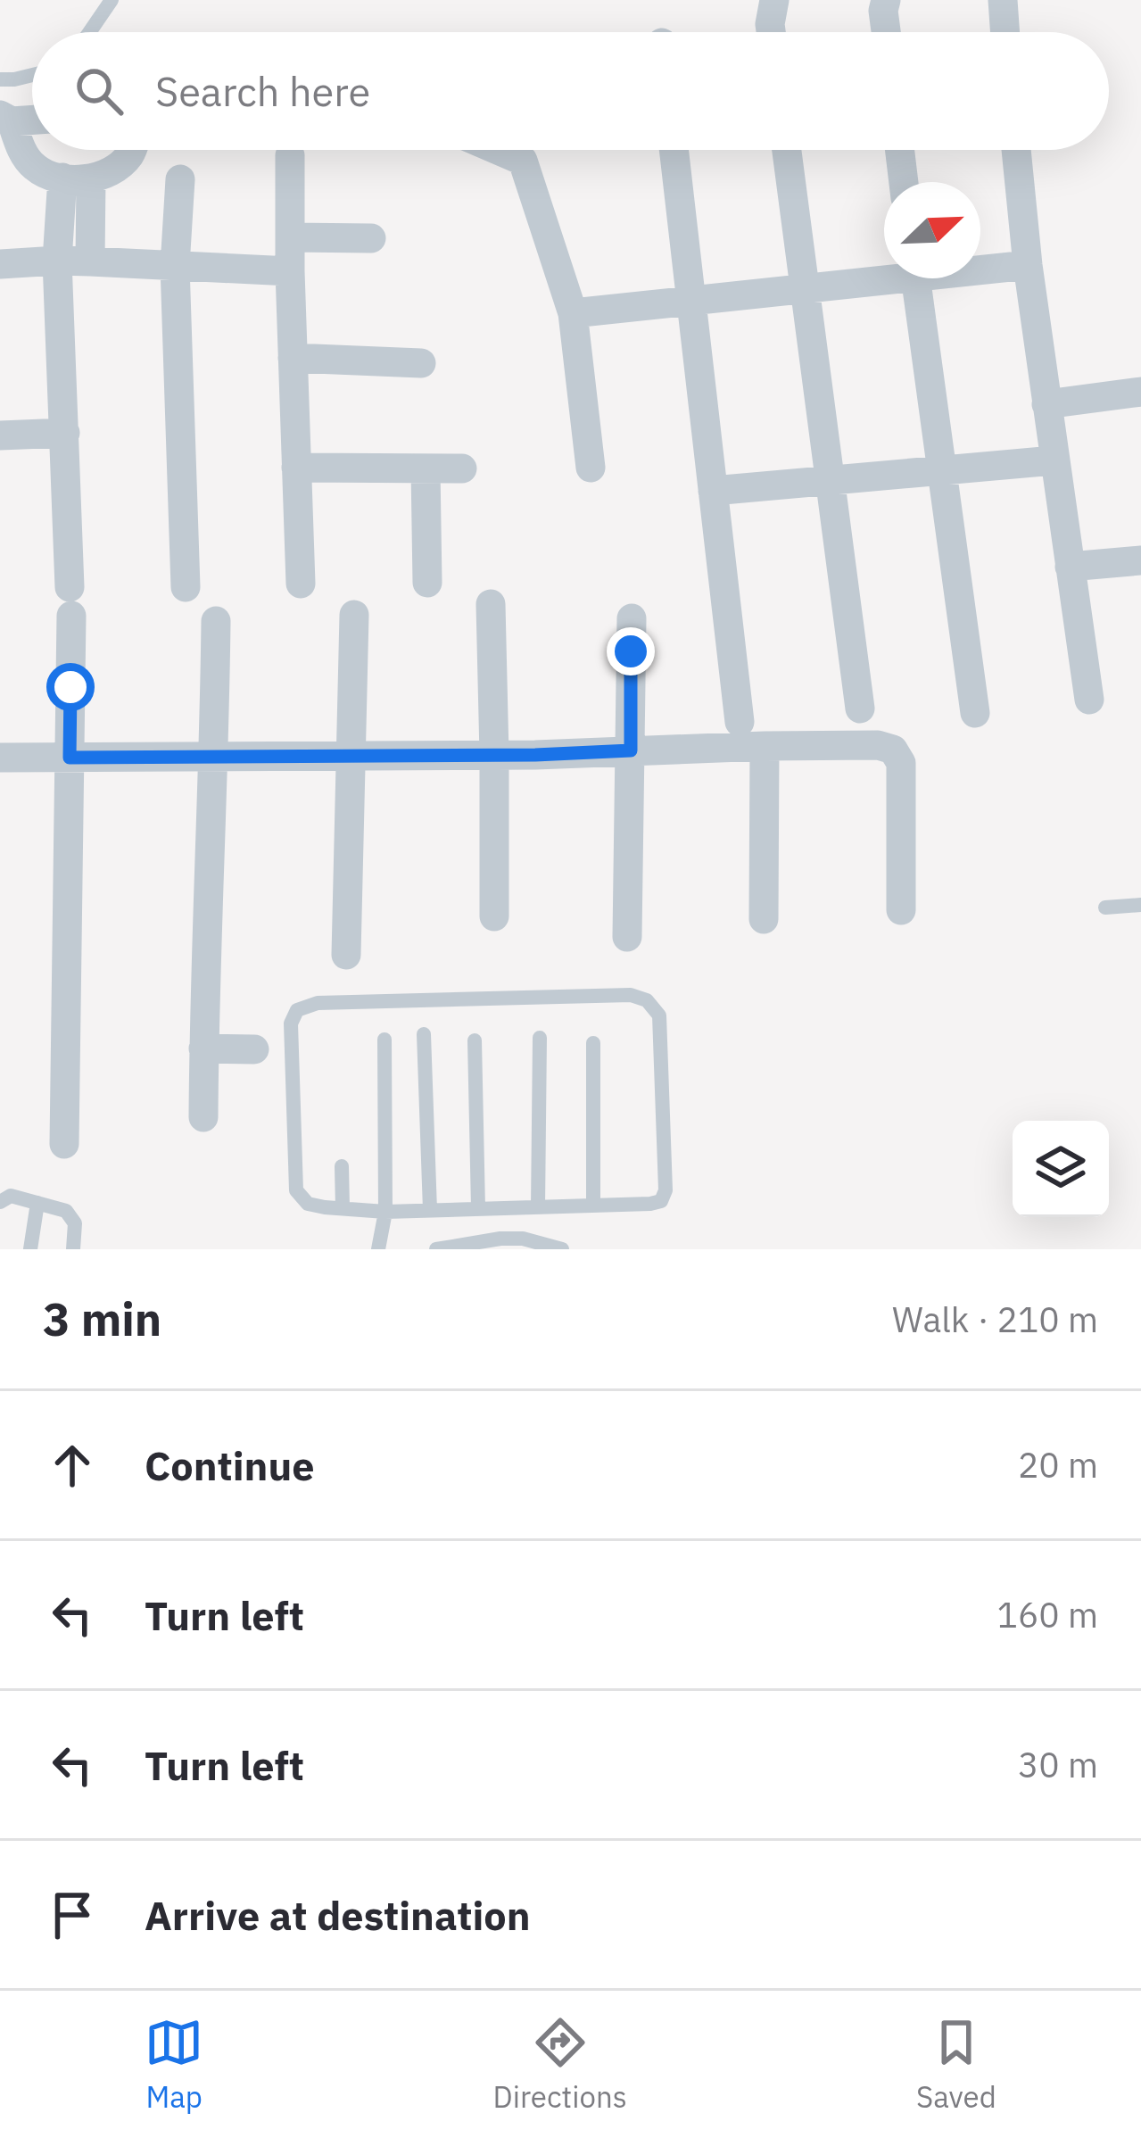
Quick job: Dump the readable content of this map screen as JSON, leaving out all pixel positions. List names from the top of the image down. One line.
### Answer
{"north":"top right","page":{"search":"Search here","heading":["3 min","Walk · 210 m"],"list":[["Continue","20 m"],["Turn left","160 m"],["Turn left","30 m"],"Arrive at destination"],"nav":["Map","Directions","Saved"]}}
